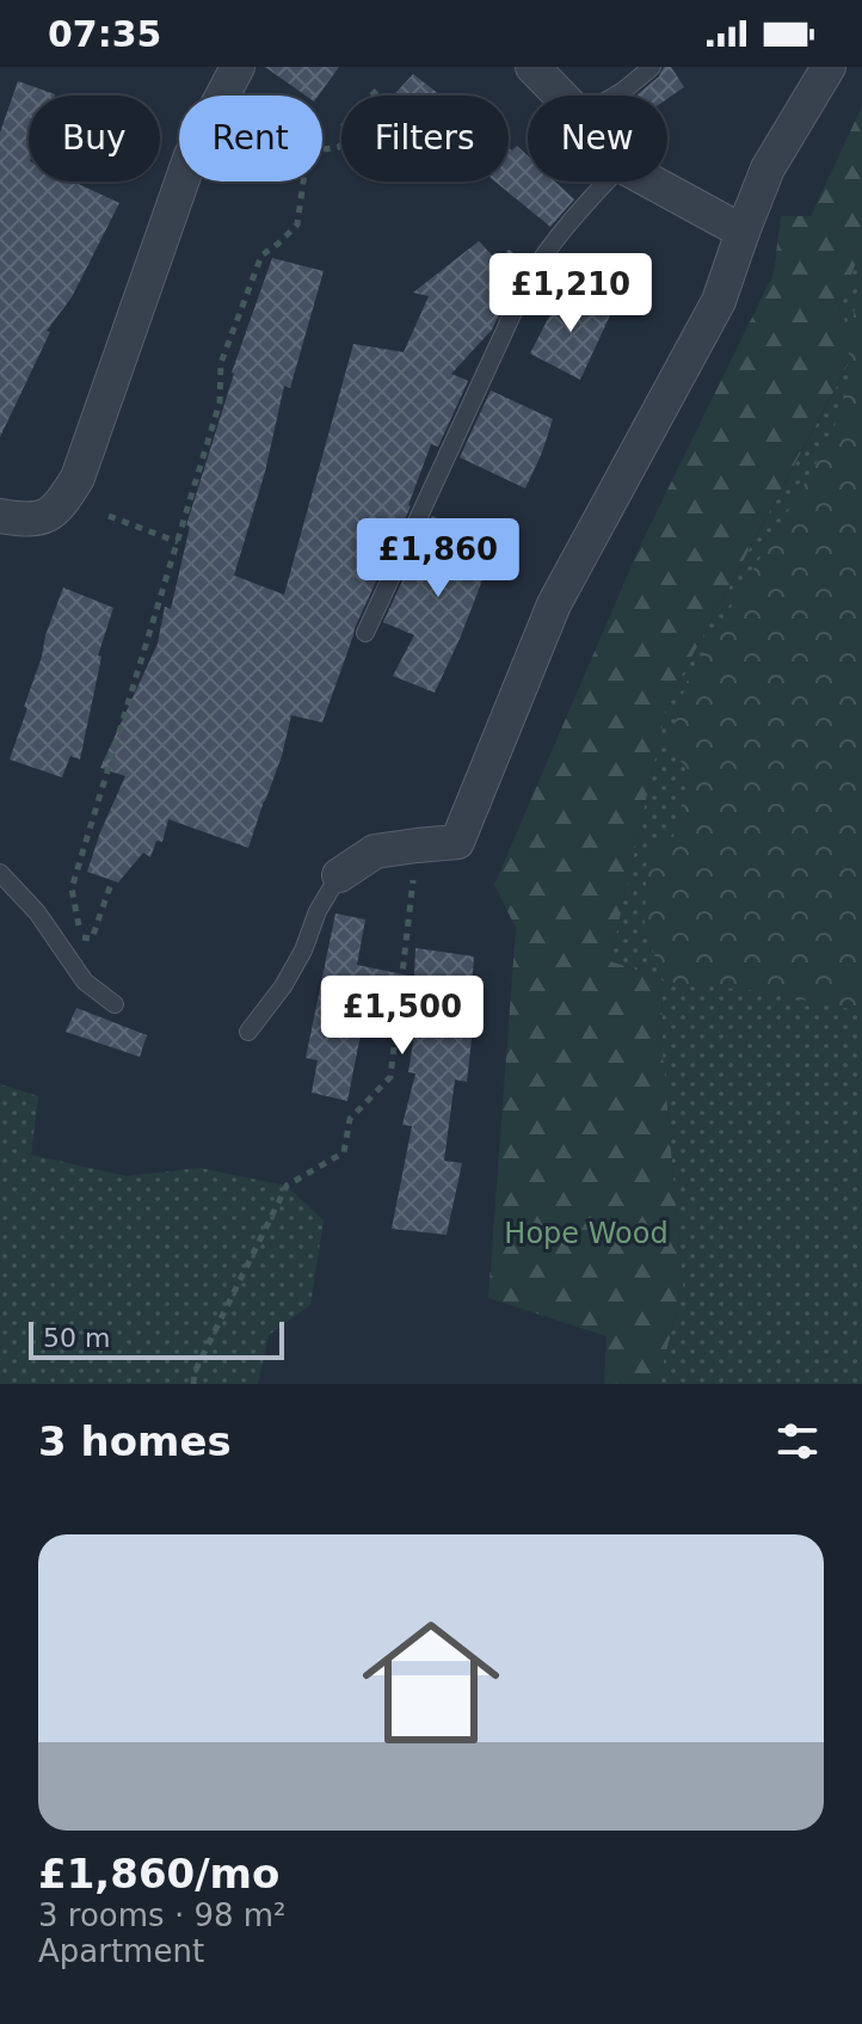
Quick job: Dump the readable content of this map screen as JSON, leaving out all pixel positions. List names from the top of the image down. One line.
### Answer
{"parks":["Hope Wood"],"scale_bar":"50 m","page":{"status":"07:35","chip":["Buy","Rent","Filters","New"],"price":["£1,210","£1,860","£1,500"],"scale":"50 m","heading":"3 homes","list":[{"name":"£1,860/mo","note":"3 rooms · 98 m² · Apartment"}]}}
